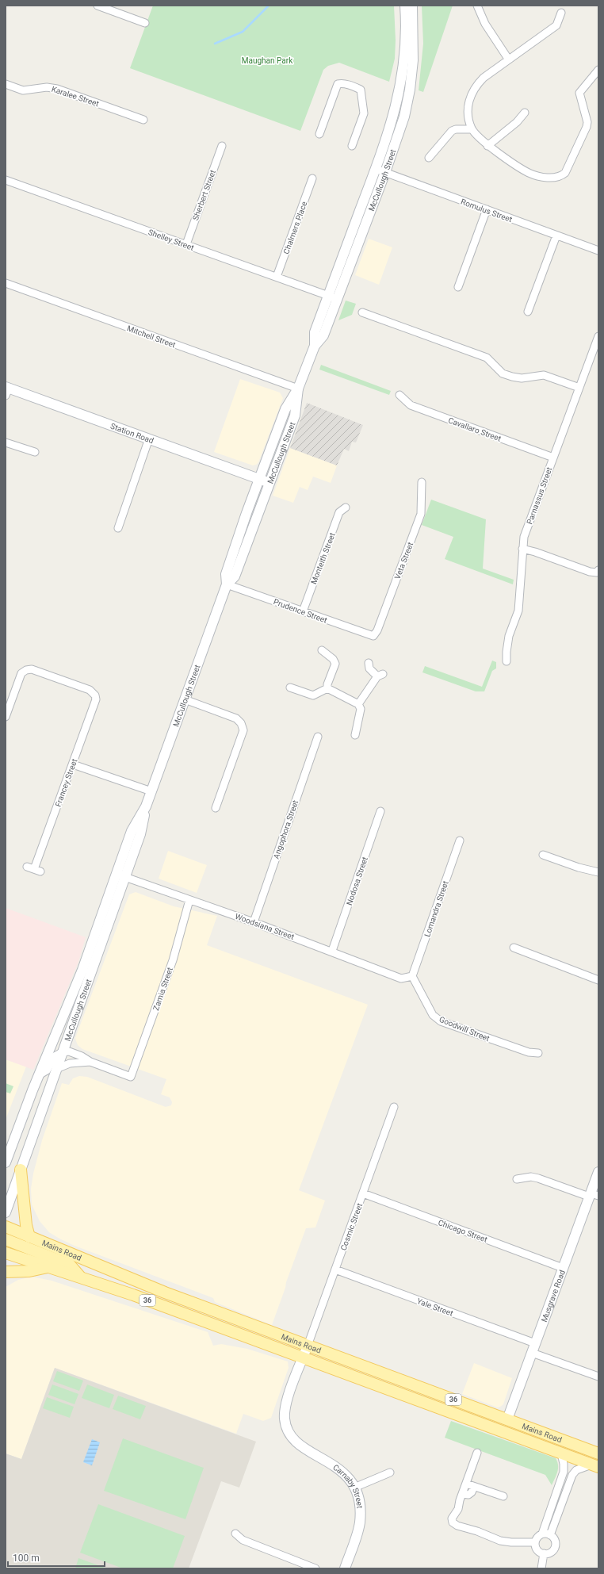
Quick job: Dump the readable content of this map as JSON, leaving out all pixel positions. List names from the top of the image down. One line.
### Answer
{"streets":{"main road":["McCullough Street","Station Road","Mains Road","Musgrave Road","36","Carnaby Street"],"street":["Karalee Street","Sherbert Street","Romulus Street","Chalmers Place","Shelley Street","Mitchell Street","Cavallaro Street","Parnassus Street","Monteith Street","Veta Street","Prudence Street","Francey Street","Angophora Street","Nodosa Street","Lomandra Street","Woodsiana Street","Zamia Street","Goodwill Street","Cosmic Street","Chicago Street","Yale Street"]},"crossings":[["McCullough Street","Romulus Street"],["McCullough Street","Shelley Street"],["McCullough Street","Mitchell Street"],["McCullough Street","Station Road"],["McCullough Street","Prudence Street"],["McCullough Street","Woodsiana Street"],["Sherbert Street","Shelley Street"],["Chalmers Place","Shelley Street"],["Cavallaro Street","Parnassus Street"],["Monteith Street","Prudence Street"],["Veta Street","Prudence Street"],["Angophora Street","Woodsiana Street"],["Nodosa Street","Woodsiana Street"],["Lomandra Street","Woodsiana Street"],["Lomandra Street","Goodwill Street"],["Woodsiana Street","Zamia Street"],["Woodsiana Street","Goodwill Street"],["Cosmic Street","Chicago Street"],["Cosmic Street","Mains Road"],["Cosmic Street","Yale Street"],["Chicago Street","Musgrave Road"],["Mains Road","Musgrave Road"],["Mains Road","Carnaby Street"],["Musgrave Road","Yale Street"]],"parks":["Maughan Park"],"scale_bar":"100 m"}
